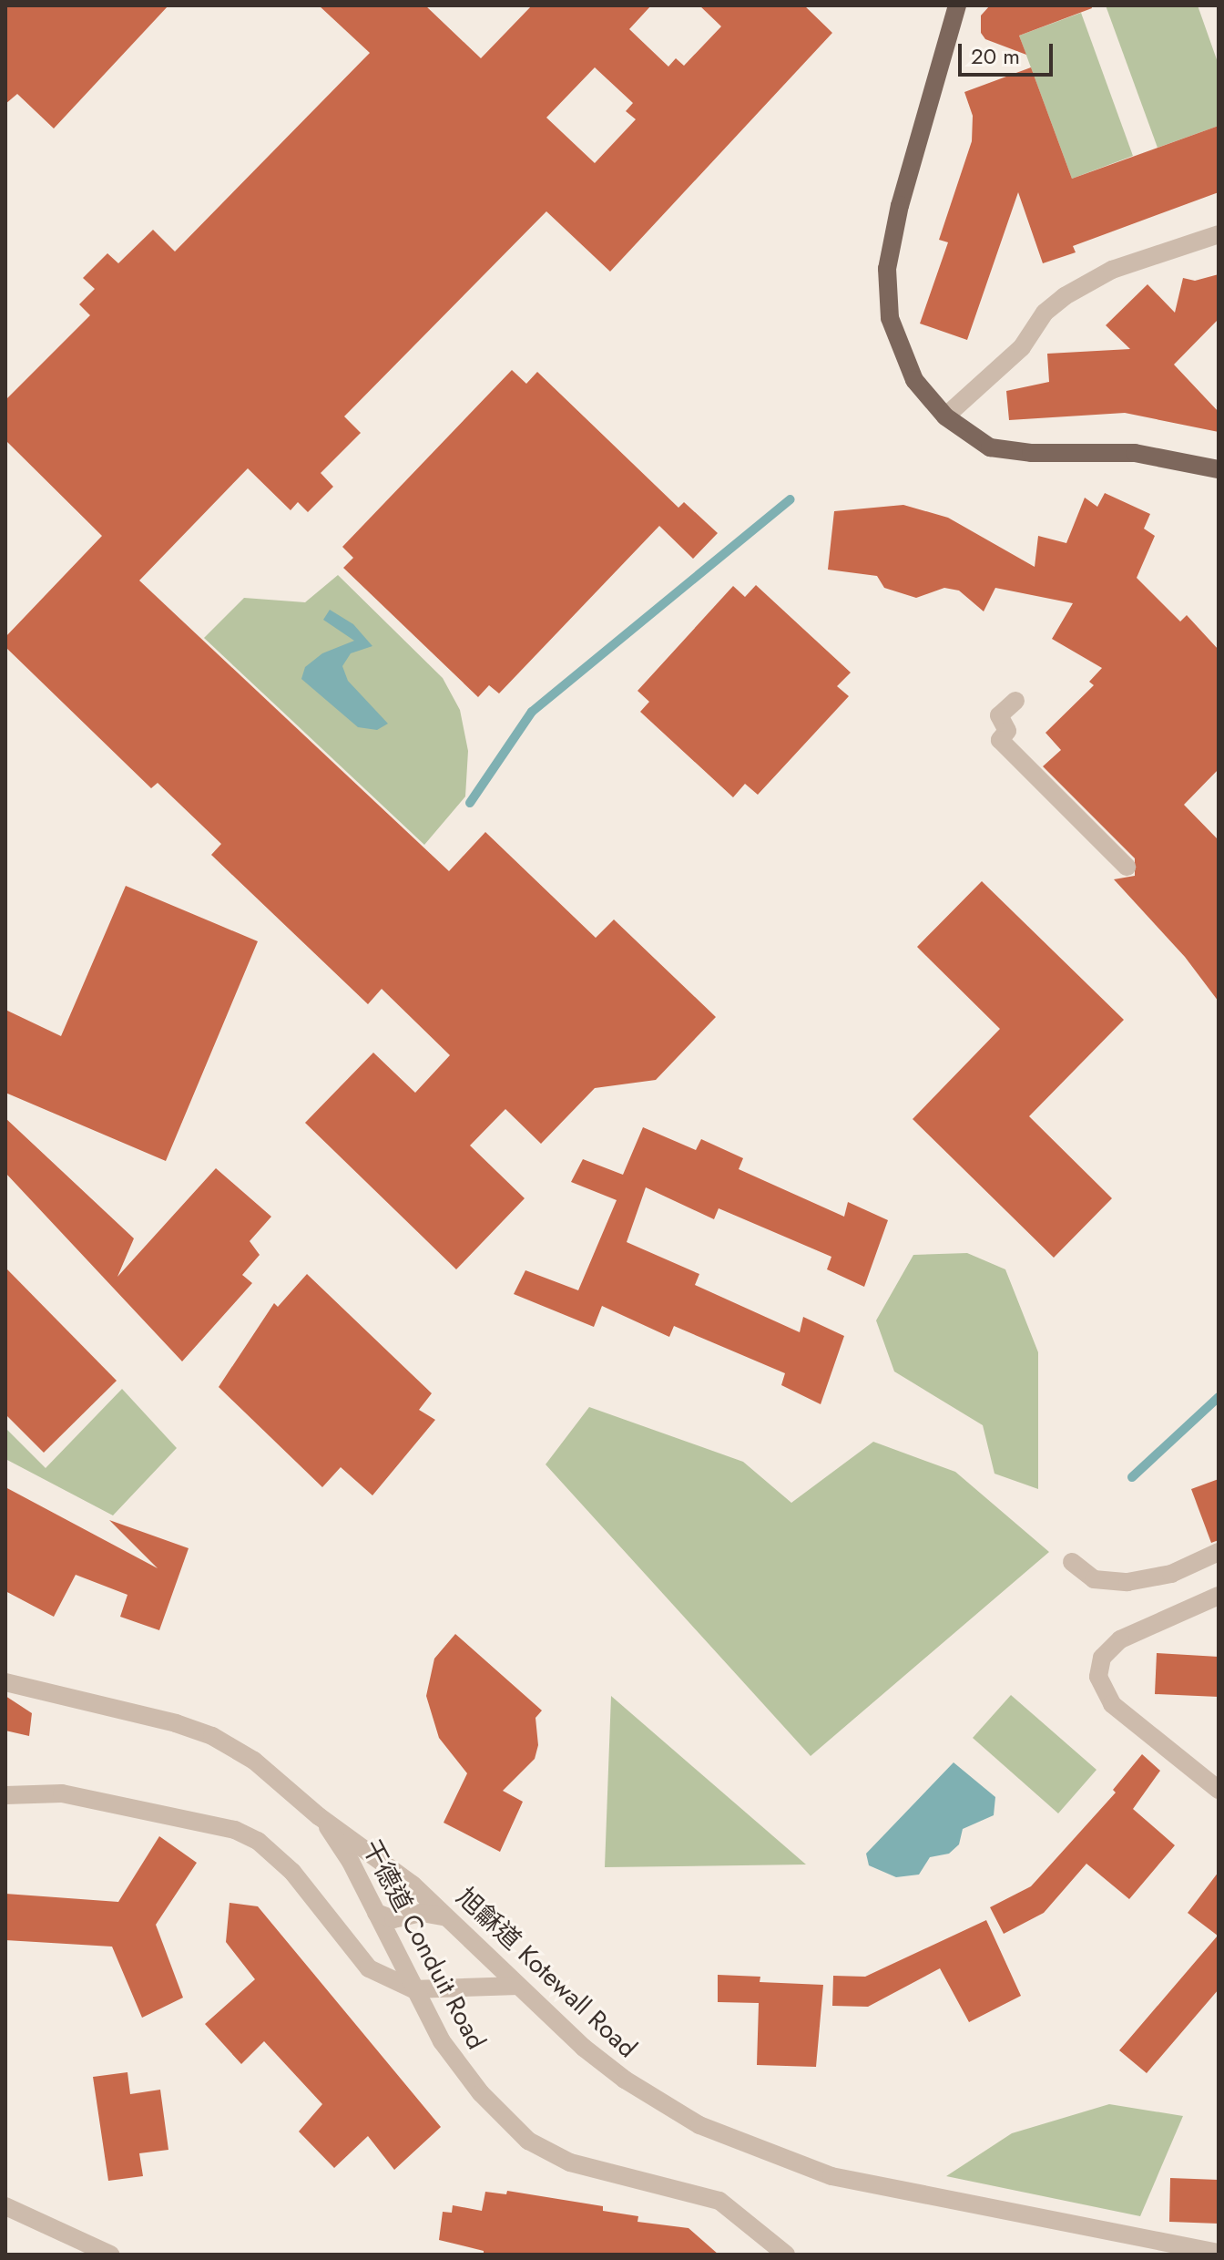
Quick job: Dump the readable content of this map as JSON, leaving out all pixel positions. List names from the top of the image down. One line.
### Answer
{"streets":{"street":["干德道 Conduit Road","旭龢道 Kotewall Road"]},"crossings":[["干德道 Conduit Road","旭龢道 Kotewall Road"]],"scale_bar":"20 m"}
